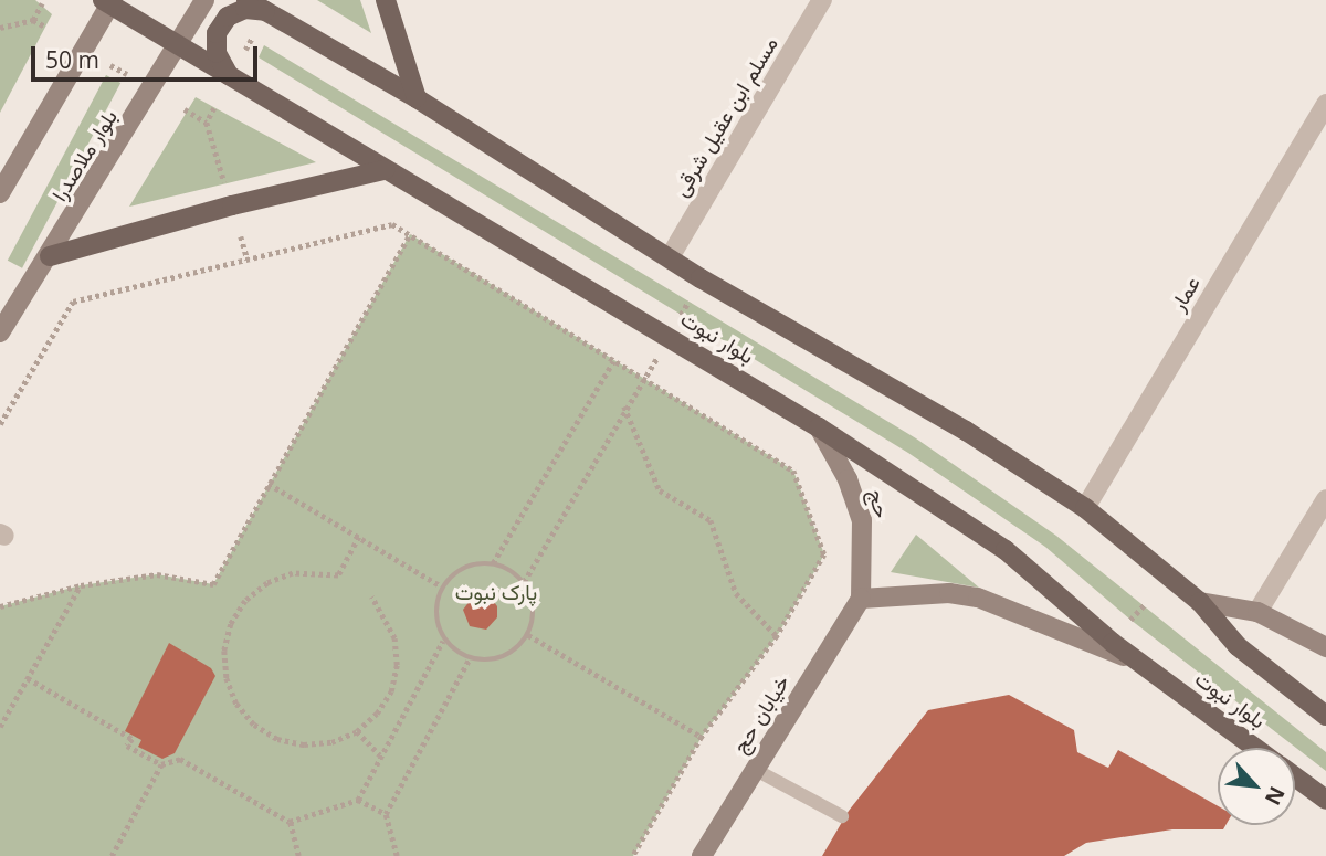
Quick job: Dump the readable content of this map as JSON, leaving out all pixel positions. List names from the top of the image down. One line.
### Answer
{"streets":{"main road":["بلوار ملاصدرا","بلوار نبوت","حج","خیابان حج"],"street":["مسلم ابن عقیل شرقی","عمار"]},"crossings":[["مسلم ابن عقیل شرقی","بلوار نبوت"],["بلوار ملاصدرا","بلوار نبوت"],["عمار","بلوار نبوت"],["بلوار نبوت","حج"],["حج","خیابان حج"]],"parks":["پارک نبوت"],"scale_bar":"50 m","north":"bottom right"}
